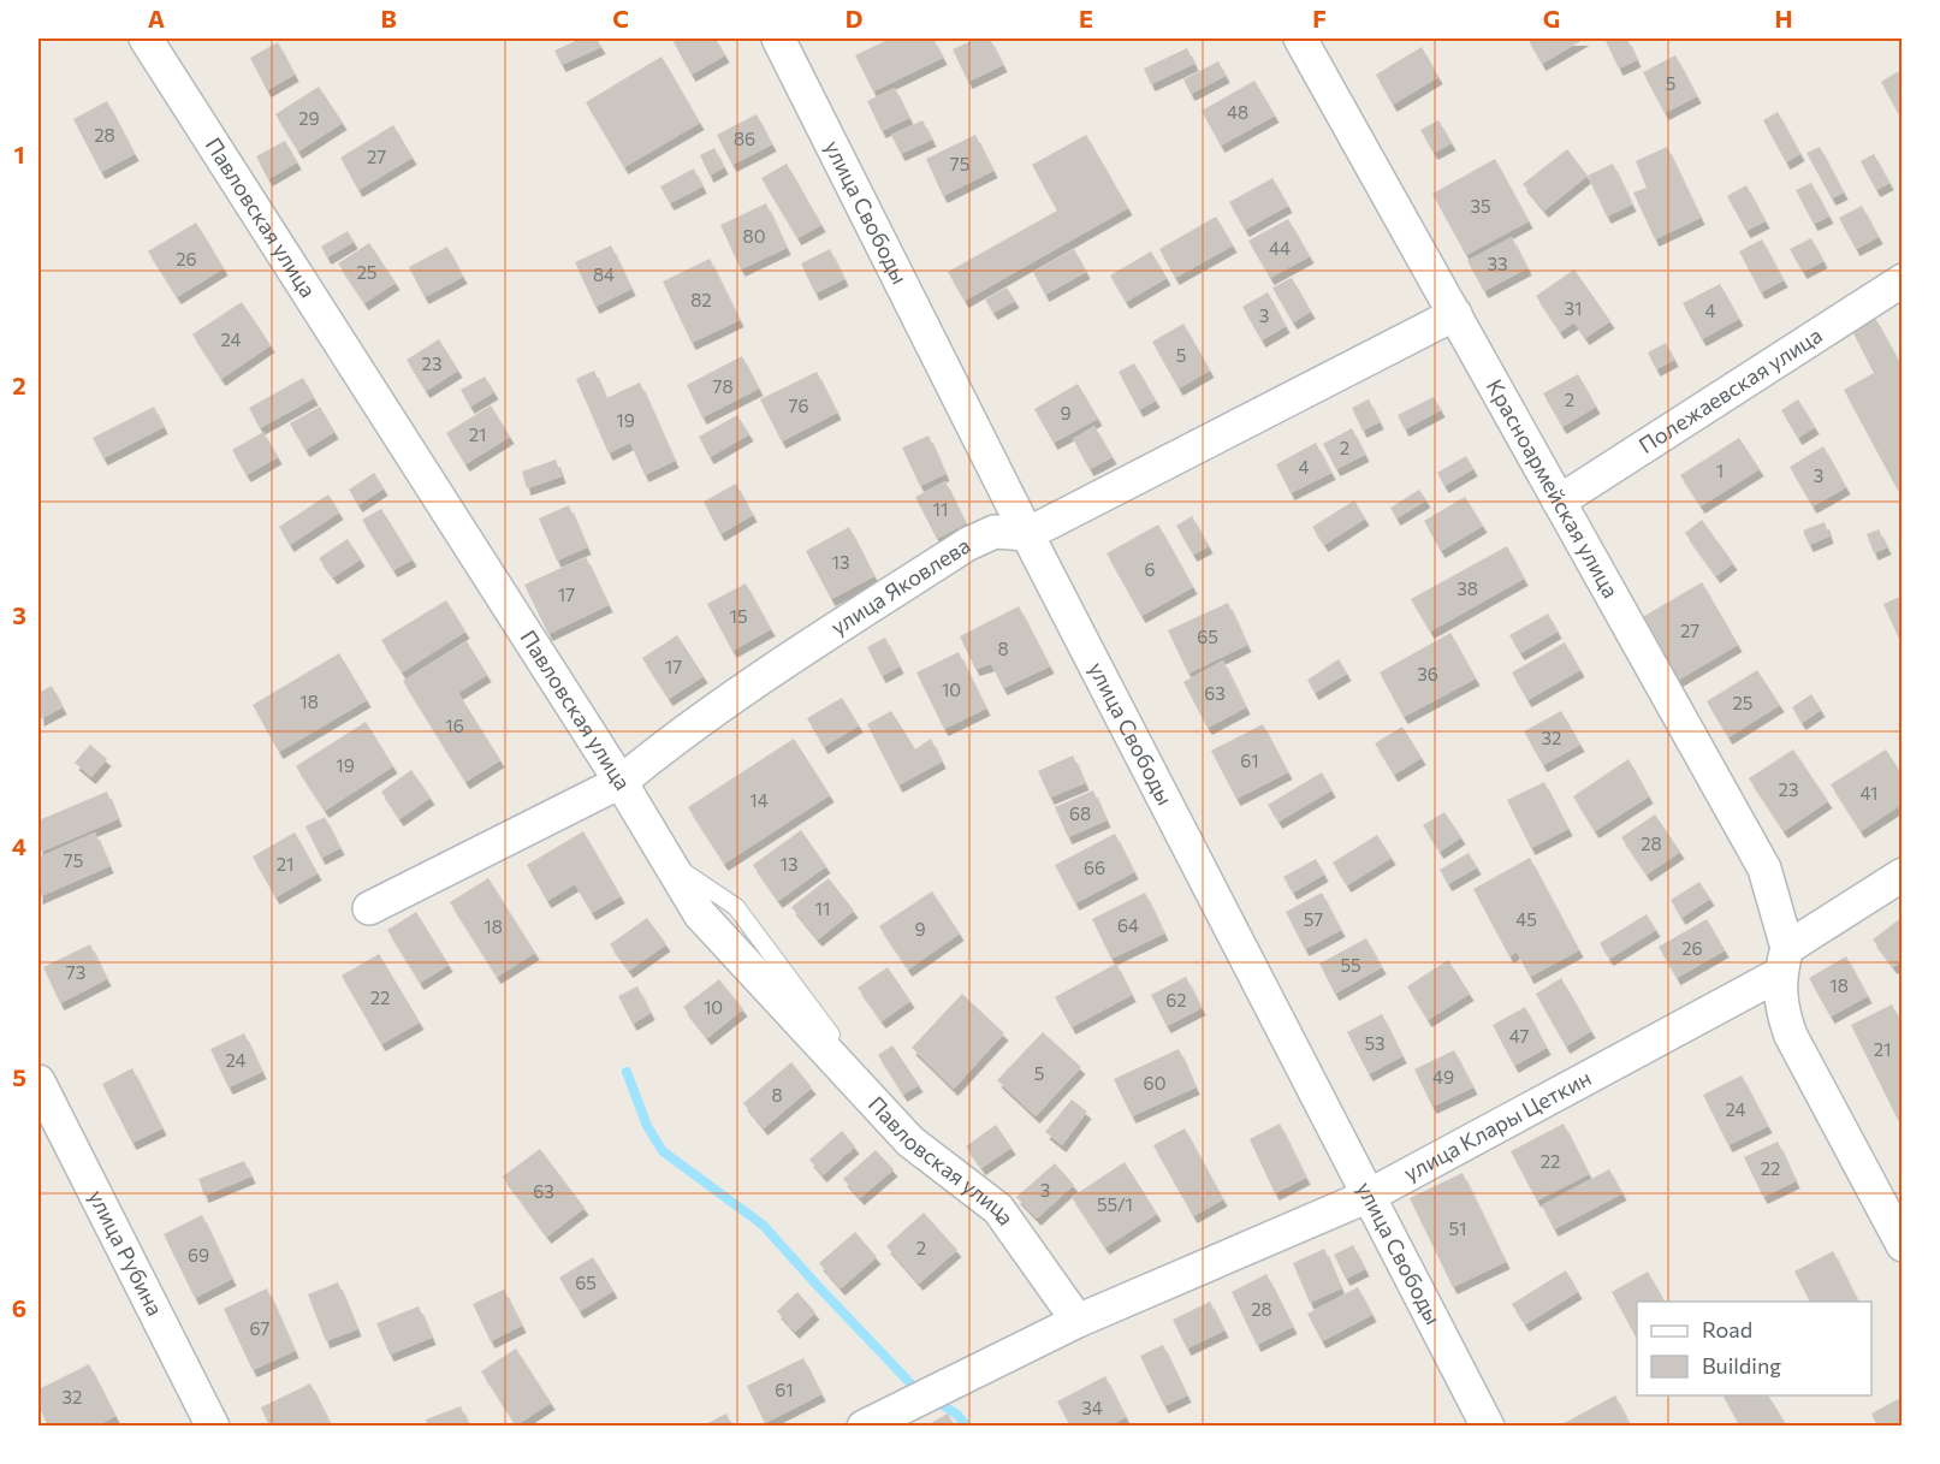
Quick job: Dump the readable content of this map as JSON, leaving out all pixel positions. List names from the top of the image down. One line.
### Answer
{"streets":{"street":["улица Свободы","Павловская улица","Полежаевская улица","Красноармейская улица","улица Яковлева","улица Клары Цеткин","улица Рубина"]},"crossings":[["улица Свободы","улица Яковлева"],["улица Свободы","улица Клары Цеткин"],["Павловская улица","улица Яковлева"],["Павловская улица","улица Клары Цеткин"],["Полежаевская улица","Красноармейская улица"],["Красноармейская улица","улица Яковлева"],["Красноармейская улица","улица Клары Цеткин"]],"house_numbers":["5","48","29","28","86","27","75","35","80","44","26","33","25","84","82","31","4","3","24","5","23","78","2","76","9","19","21","2","4","1","3","11","13","6","38","17","15","27","65","8","17","36","10","63","18","25","16","32","61","19","23","41","14","68","28","75","21","13","66","11","57","45","64","18","9","26","55","73","18","22","62","10","47","53","21","24","5","49","60","8","24","22","22","3","63","55/1","51","2","69","65","28","67","61","32","34"],"legend":["Road","Building"],"grid":{"columns":["A","B","C","D","E","F","G","H"],"rows":["1","2","3","4","5","6"]}}
